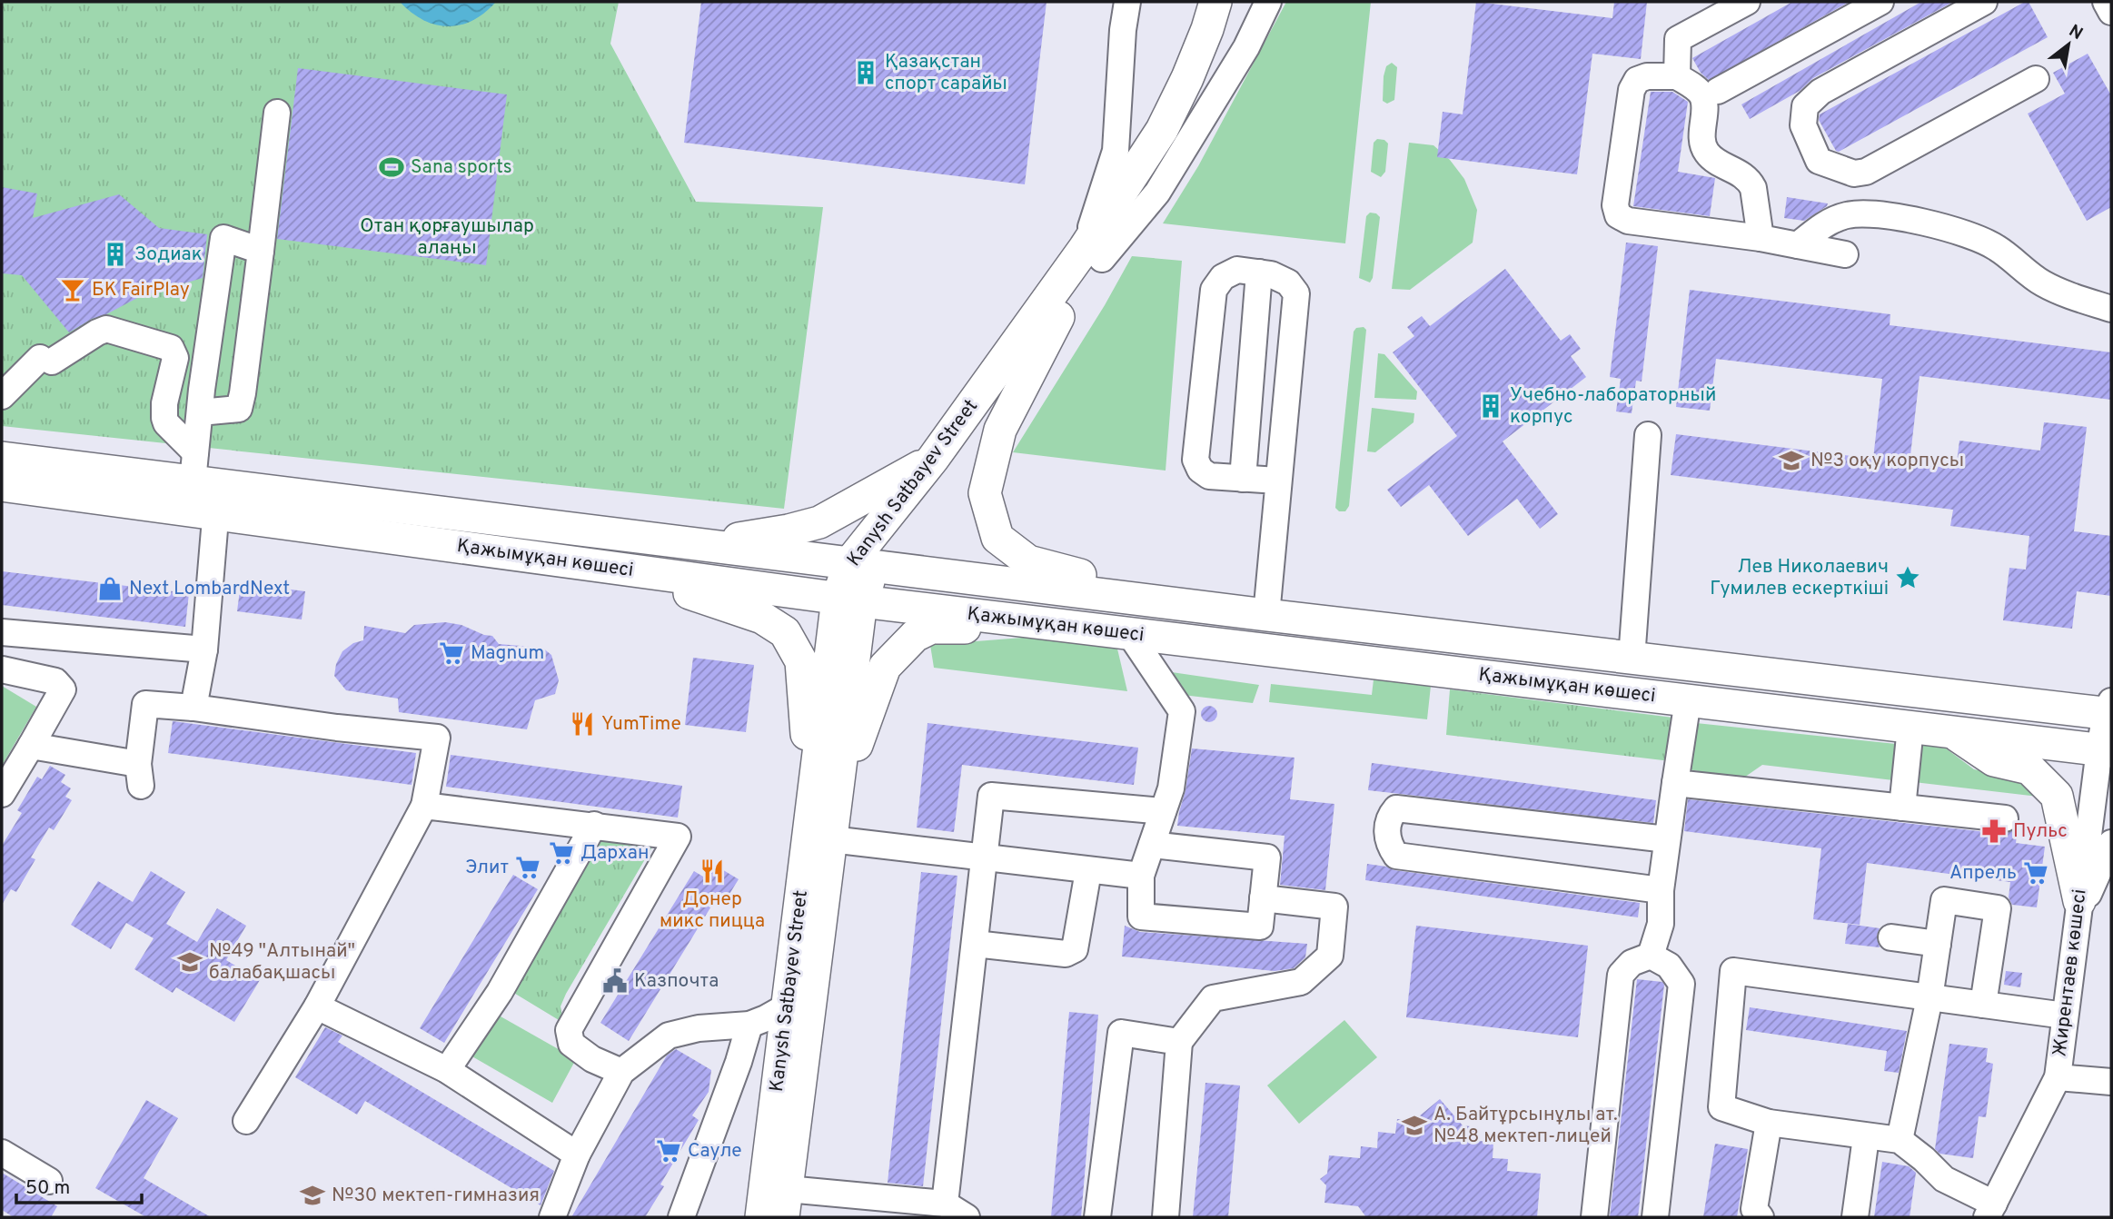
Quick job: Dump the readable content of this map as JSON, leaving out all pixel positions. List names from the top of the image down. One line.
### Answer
{"streets":{"main road":["Kanysh Satbayev Street","Қажымұқан көшесі"],"street":["Жирентаев көшесі"]},"crossings":[["Kanysh Satbayev Street","Қажымұқан көшесі"],["Қажымұқан көшесі","Жирентаев көшесі"]],"parks":["Отан қорғаушылар алаңы"],"places":{"building":["Қазақстан спорт сарайы","Зодиак","Учебно-лабораторный корпус"],"sports":["Sana sports"],"bar":["БК FairPlay"],"school or university":["№3 оқу корпусы","№49 \"Алтынай\" балабақшасы","А. Байтұрсынұлы ат. №48 мектеп-лицей","№30 мектеп-гимназия"],"place":["Лев Николаевич Гумилев ескерткіші"],"shop":["Next LombardNext"],"supermarket":["Magnum","Дархан","Элит","Апрель","Сауле"],"restaurant":["YumTime","Донер микс пицца"],"pharmacy":["Пульс"],"public building":["Казпочта"]},"scale_bar":"50 m","north":"top right"}
